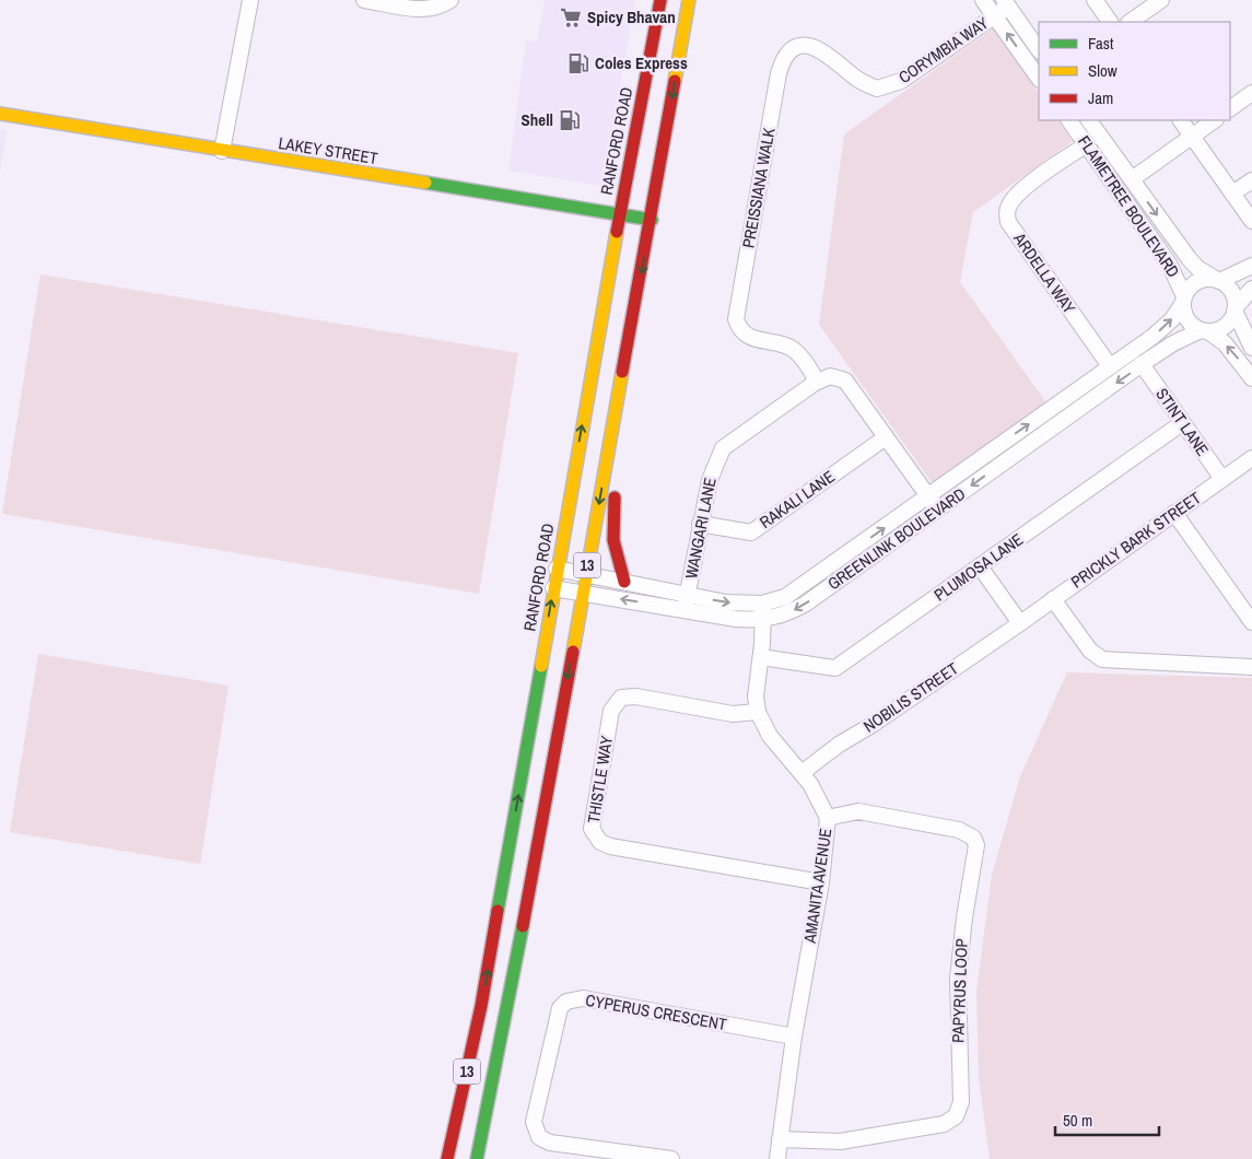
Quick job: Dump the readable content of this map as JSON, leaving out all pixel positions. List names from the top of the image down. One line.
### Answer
{"streets":{"main road":["RANFORD ROAD","LAKEY STREET","13"],"street":["CORYMBIA WAY","PREISSIANA WALK","FLAMETREE BOULEVARD","ARDELLA WAY","STINT LANE","RAKALI LANE","WANGARI LANE","GREENLINK BOULEVARD","PRICKLY BARK STREET","PLUMOSA LANE","NOBILIS STREET","THISTLE WAY","AMANITA AVENUE","PAPYRUS LOOP","CYPERUS CRESCENT"]},"crossings":[["CORYMBIA WAY","PREISSIANA WALK"],["RANFORD ROAD","LAKEY STREET"],["RANFORD ROAD","GREENLINK BOULEVARD"],["LAKEY STREET","13"],["PREISSIANA WALK","RAKALI LANE"],["PREISSIANA WALK","WANGARI LANE"],["PREISSIANA WALK","GREENLINK BOULEVARD"],["FLAMETREE BOULEVARD","ARDELLA WAY"],["FLAMETREE BOULEVARD","GREENLINK BOULEVARD"],["ARDELLA WAY","GREENLINK BOULEVARD"],["STINT LANE","GREENLINK BOULEVARD"],["STINT LANE","PRICKLY BARK STREET"],["STINT LANE","PLUMOSA LANE"],["RAKALI LANE","WANGARI LANE"],["WANGARI LANE","GREENLINK BOULEVARD"],["GREENLINK BOULEVARD","13"],["GREENLINK BOULEVARD","AMANITA AVENUE"],["PRICKLY BARK STREET","NOBILIS STREET"],["PLUMOSA LANE","AMANITA AVENUE"],["NOBILIS STREET","AMANITA AVENUE"],["THISTLE WAY","AMANITA AVENUE"],["AMANITA AVENUE","PAPYRUS LOOP"],["AMANITA AVENUE","CYPERUS CRESCENT"]],"places":{"supermarket":["Spicy Bhavan"],"fuel station":["Coles Express","Shell"]},"legend":["Fast","Slow","Jam"],"scale_bar":"50 m"}
